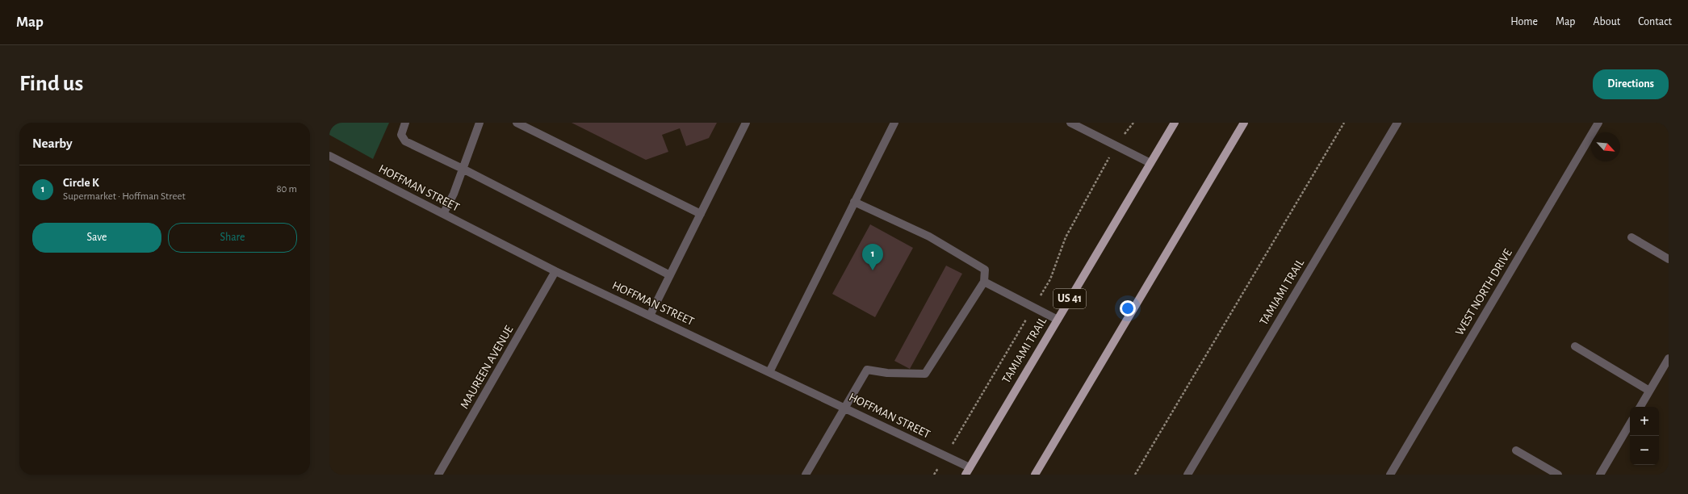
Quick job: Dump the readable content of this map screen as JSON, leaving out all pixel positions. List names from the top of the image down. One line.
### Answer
{"streets":{"main road":["TAMIAMI TRAIL","US 41"],"street":["HOFFMAN STREET","WEST NORTH DRIVE","MAUREEN AVENUE"]},"crossings":[["HOFFMAN STREET","TAMIAMI TRAIL"],["HOFFMAN STREET","MAUREEN AVENUE"]],"north":"bottom right","page":{"header":"Map","nav":["Home","Map","About","Contact"],"buttons":["Directions",["Save","Share"]],"title":"Find us","heading":"Nearby","list":[{"mark":"1","name":"Circle K","note":"Supermarket · Hoffman Street","value":"80 m"}],"pins":"1","map_buttons":["+","−"]}}
